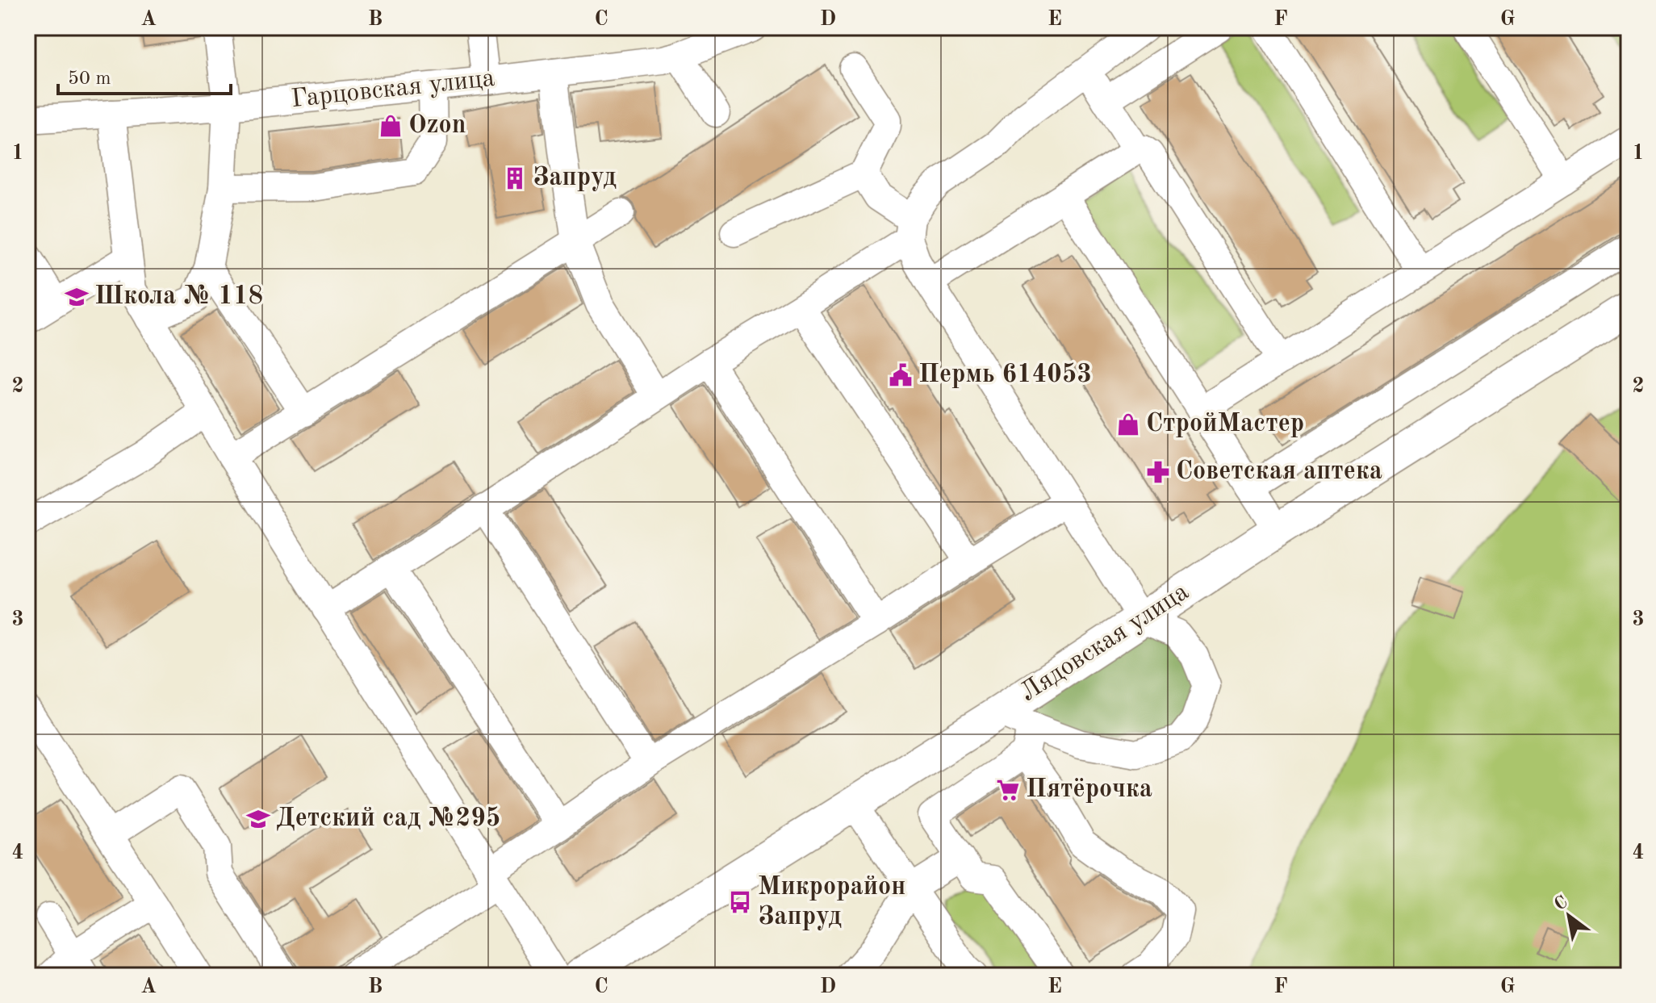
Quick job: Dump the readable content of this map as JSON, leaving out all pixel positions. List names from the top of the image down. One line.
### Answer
{"streets":{"main road":["Лядовская улица"],"street":["Гарцовская улица"]},"places":{"shop":["Ozon","СтройМастер"],"building":["Запруд"],"school or university":["Школа № 118","Детский сад №295"],"public building":["Пермь 614053"],"pharmacy":["Советская аптека"],"supermarket":["Пятёрочка"],"bus stop":["Микрорайон Запруд"]},"scale_bar":"50 m","north":"top left","grid":{"columns":["A","B","C","D","E","F","G"],"rows":["1","2","3","4"]}}
